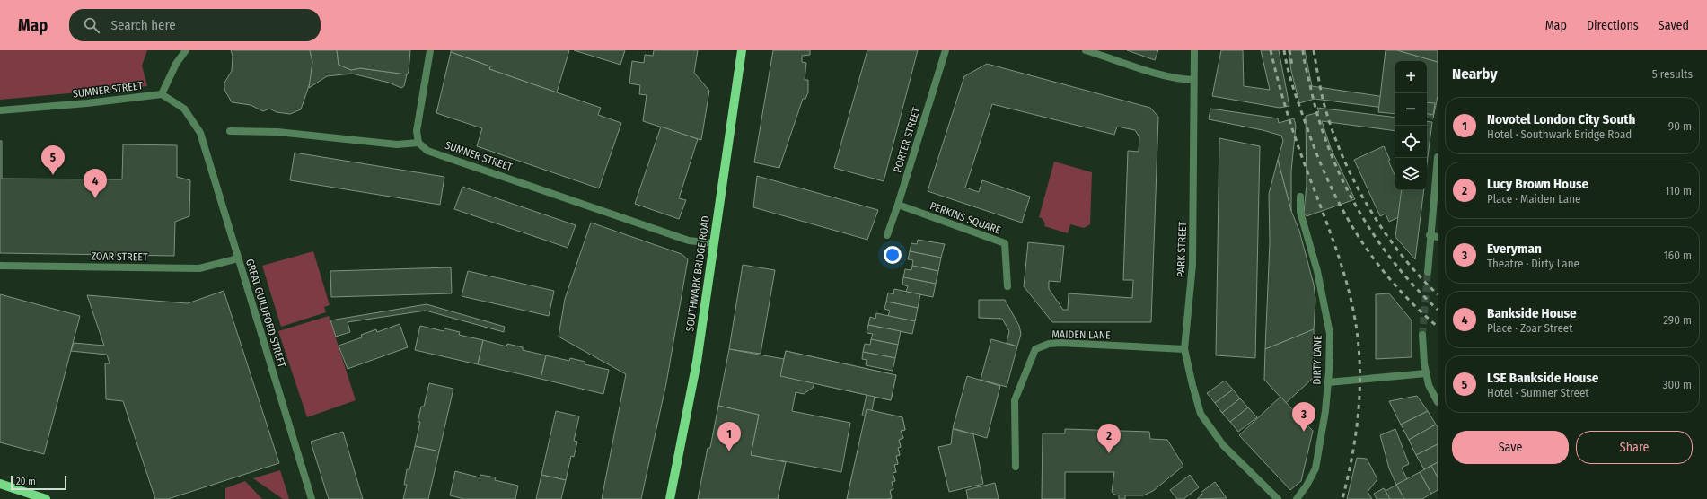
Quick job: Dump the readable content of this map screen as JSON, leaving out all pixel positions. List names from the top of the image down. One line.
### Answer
{"streets":{"main road":["SOUTHWARK BRIDGE ROAD"],"street":["SUMNER STREET","PORTER STREET","PERKINS SQUARE","PARK STREET","ZOAR STREET","GREAT GUILDFORD STREET","MAIDEN LANE","DIRTY LANE"]},"crossings":[["SUMNER STREET","SOUTHWARK BRIDGE ROAD"],["SUMNER STREET","GREAT GUILDFORD STREET"],["PORTER STREET","PERKINS SQUARE"],["PARK STREET","MAIDEN LANE"],["ZOAR STREET","GREAT GUILDFORD STREET"]],"scale_bar":"20 m","page":{"header":"Map","search":"Search here","nav":["Map","Directions","Saved"],"heading":["Nearby","5 results"],"map_buttons":["+","−"],"list":[{"mark":"1","name":"Novotel London City South","note":"Hotel · Southwark Bridge Road","value":"90 m"},{"mark":"2","name":"Lucy Brown House","note":"Place · Maiden Lane","value":"110 m"},{"mark":"3","name":"Everyman","note":"Theatre · Dirty Lane","value":"160 m"},{"mark":"4","name":"Bankside House","note":"Place · Zoar Street","value":"290 m"},{"mark":"5","name":"LSE Bankside House","note":"Hotel · Sumner Street","value":"300 m"}],"pins":["5","4","3","1","2"],"buttons":["Save","Share"],"scale":"20 m"}}
